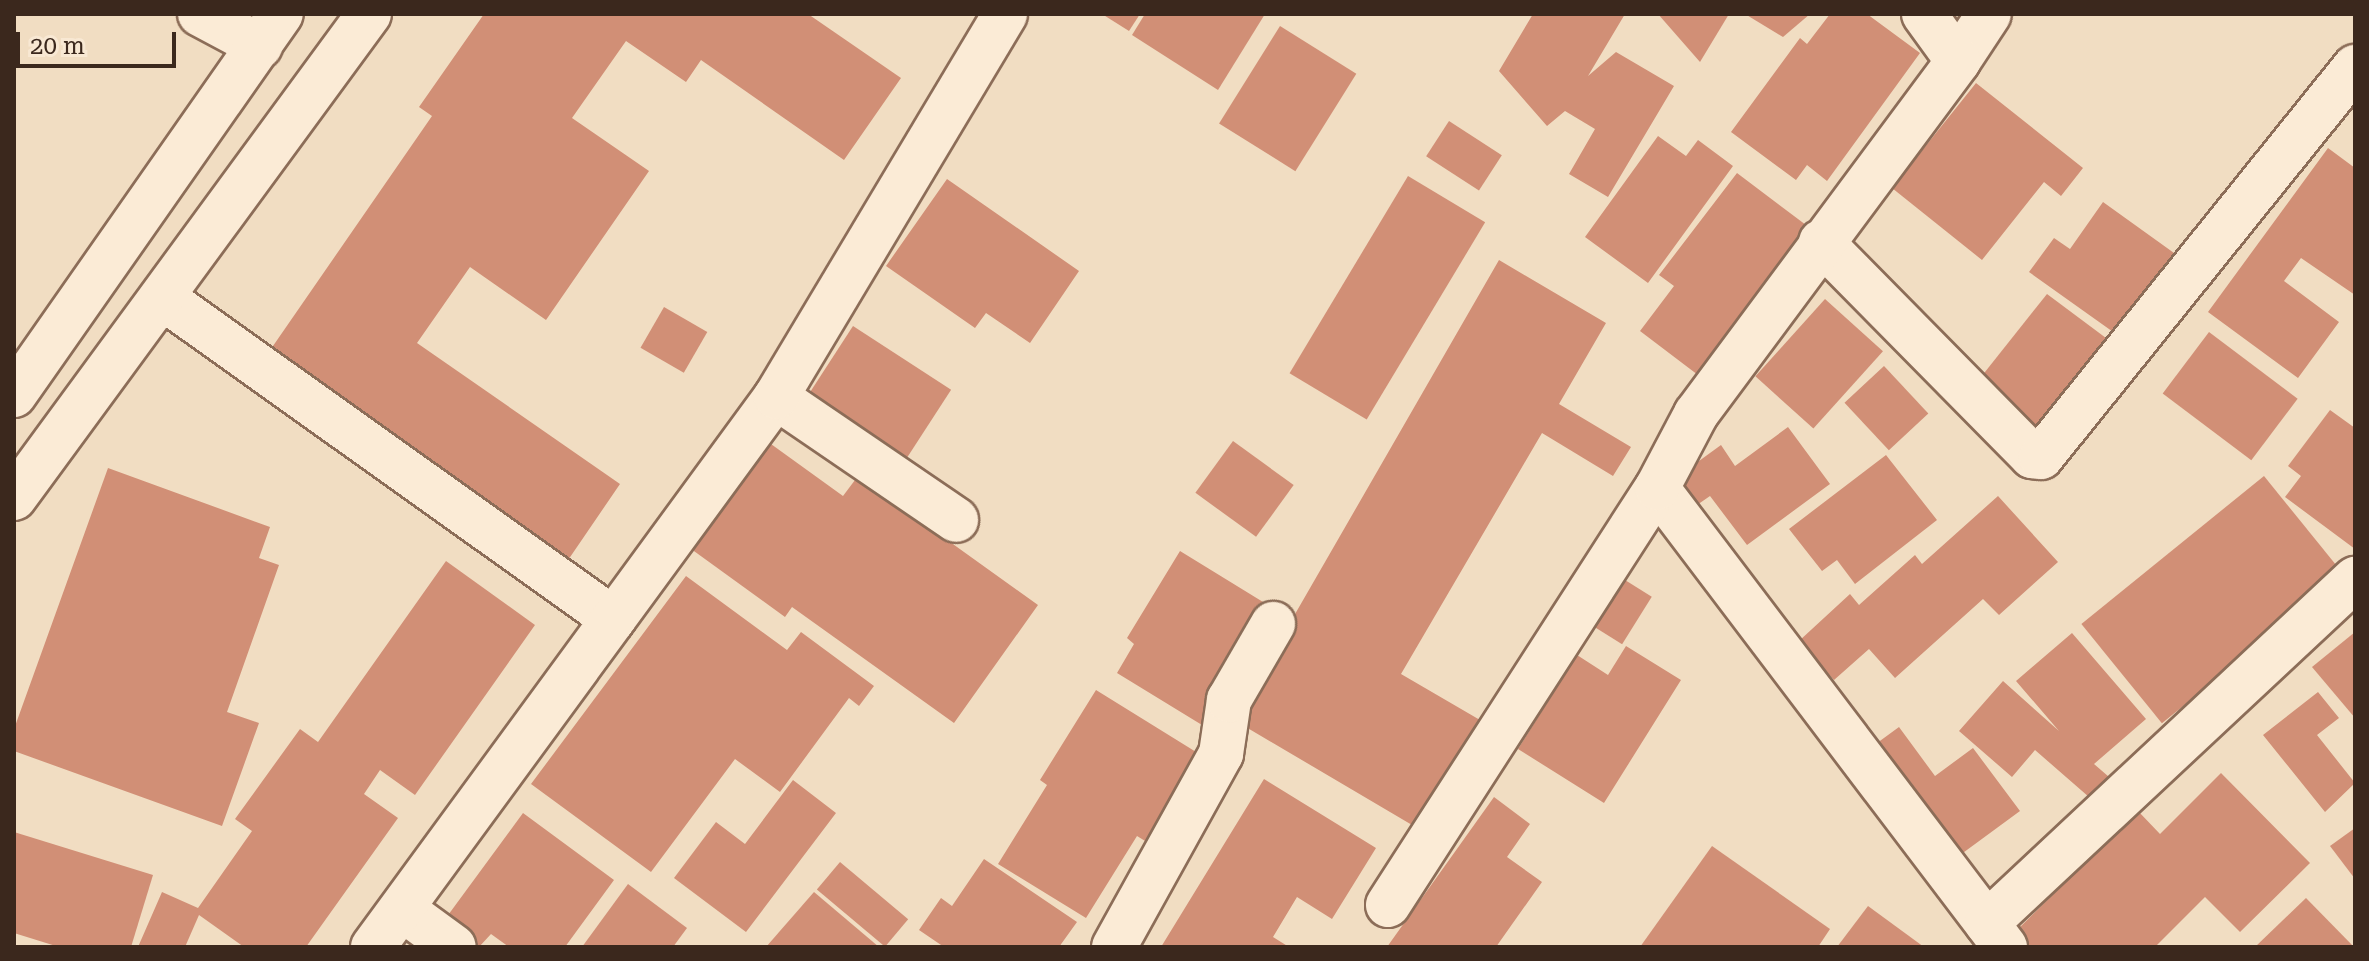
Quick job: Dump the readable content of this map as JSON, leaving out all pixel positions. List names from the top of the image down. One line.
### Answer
{"scale_bar":"20 m"}
